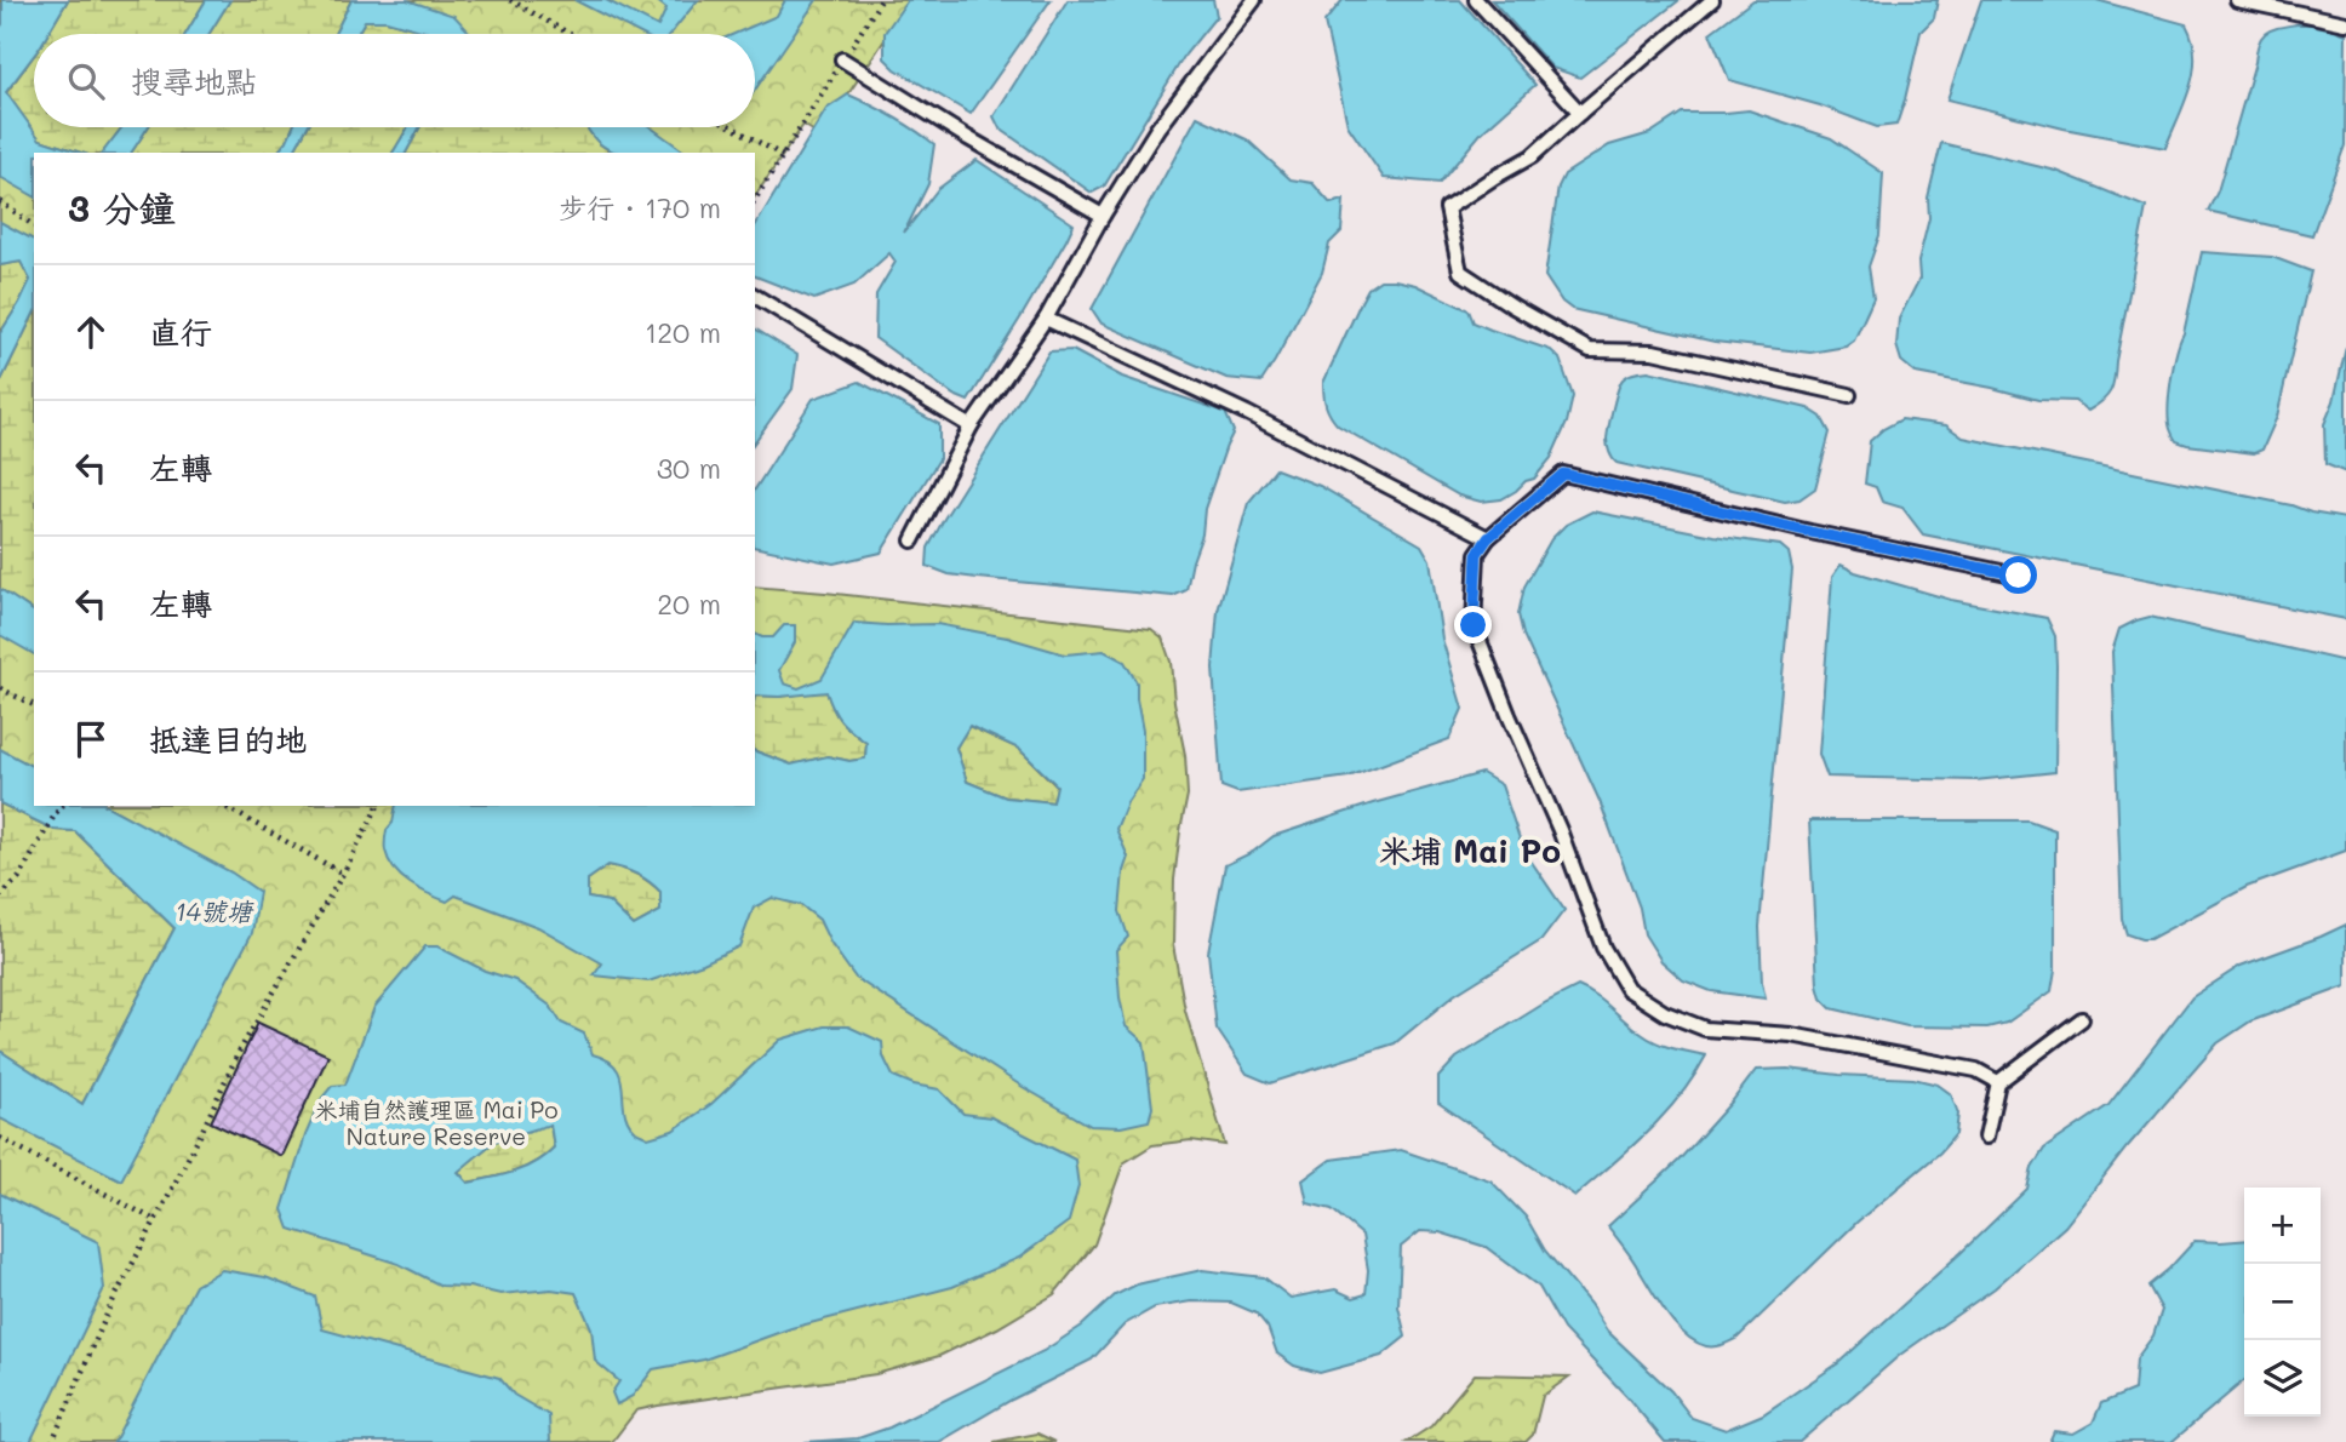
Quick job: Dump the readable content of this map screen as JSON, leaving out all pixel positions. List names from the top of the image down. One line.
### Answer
{"districts":["米埔 Mai Po"],"water":["14號塘"],"parks":["米埔自然護理區 Mai Po Nature Reserve"],"page":{"search":"搜尋地點","heading":["3 分鐘","步行 · 170 m"],"list":[["直行","120 m"],["左轉","30 m"],["左轉","20 m"],"抵達目的地"],"map_buttons":["+","−"]}}
